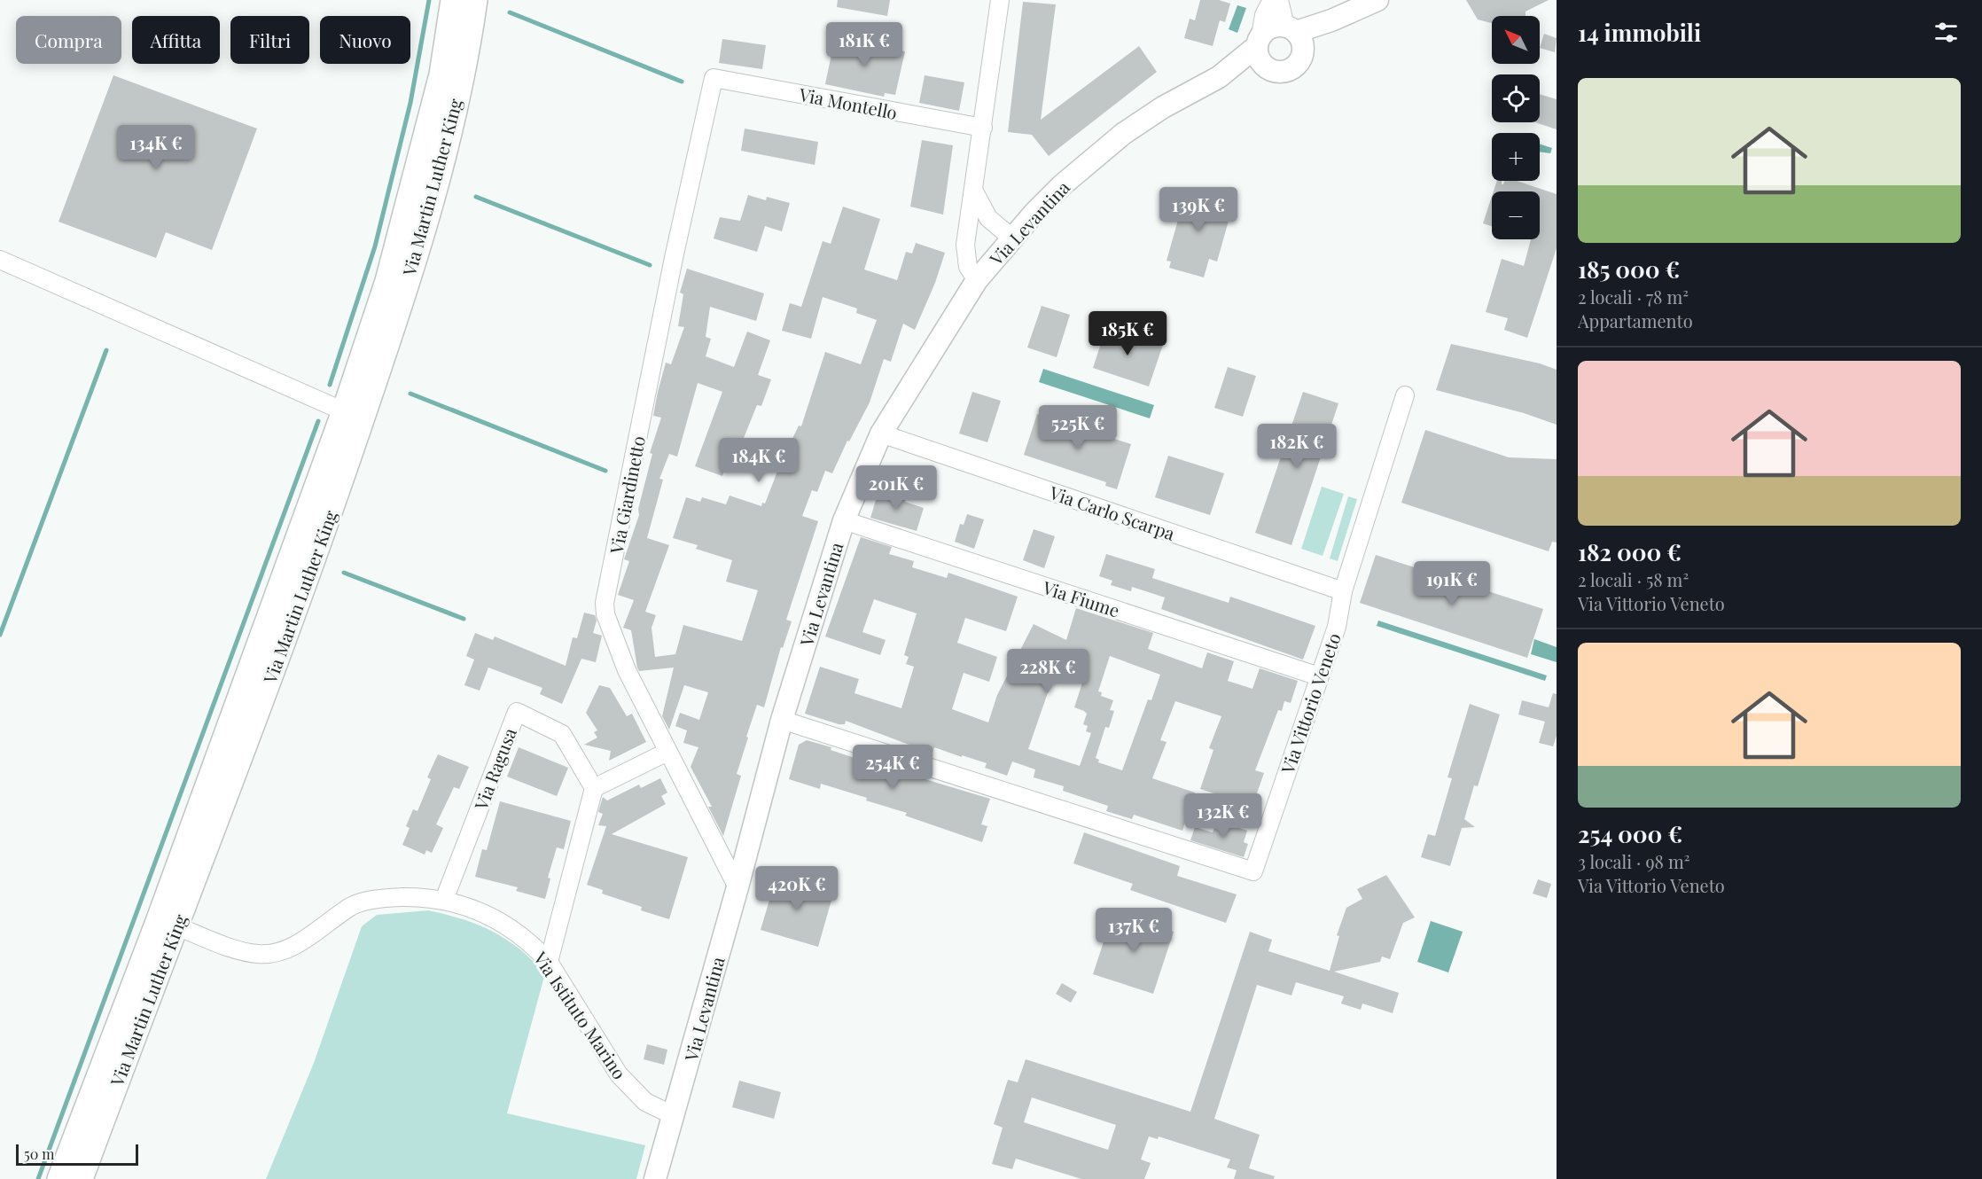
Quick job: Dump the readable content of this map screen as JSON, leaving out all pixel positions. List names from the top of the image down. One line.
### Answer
{"streets":{"main road":["Via Martin Luther King"],"street":["Via Montello","Via Levantina","Via Giardinetto","Via Carlo Scarpa","Via Fiume","Via Vittorio Veneto","Via Ragusa","Via Istituto Marino"]},"crossings":[["Via Montello","Via Giardinetto"],["Via Martin Luther King","Via Istituto Marino"],["Via Levantina","Via Giardinetto"],["Via Levantina","Via Carlo Scarpa"],["Via Levantina","Via Fiume"],["Via Levantina","Via Vittorio Veneto"],["Via Levantina","Via Istituto Marino"],["Via Carlo Scarpa","Via Vittorio Veneto"],["Via Fiume","Via Vittorio Veneto"],["Via Ragusa","Via Istituto Marino"]],"scale_bar":"50 m","north":"top left","page":{"heading":"14 immobili","map_buttons":["+","−"],"chip":["Compra","Affitta","Filtri","Nuovo"],"price":["181K €","134K €","139K €","185K €","525K €","182K €","184K €","201K €","191K €","228K €","254K €","132K €","420K €","137K €"],"list":[{"name":"185 000 €","note":"2 locali · 78 m² · Appartamento"},{"name":"182 000 €","note":"2 locali · 58 m² · Via Vittorio Veneto"},{"name":"254 000 €","note":"3 locali · 98 m² · Via Vittorio Veneto"}],"scale":"50 m"}}
